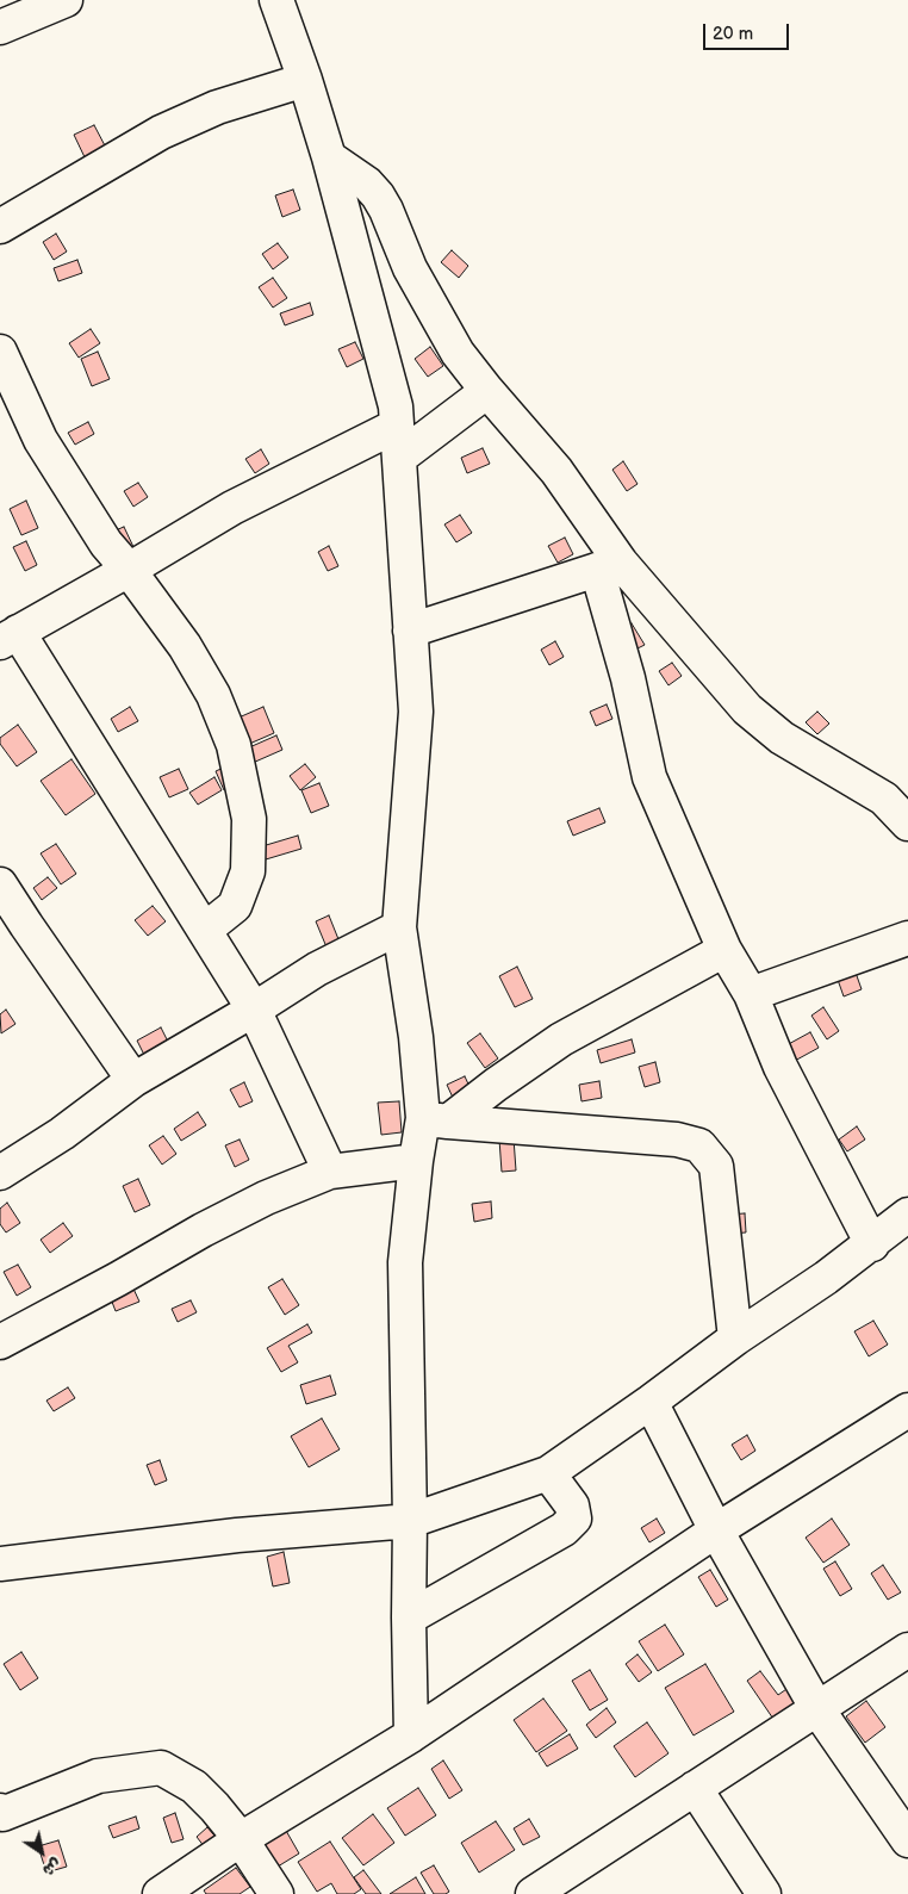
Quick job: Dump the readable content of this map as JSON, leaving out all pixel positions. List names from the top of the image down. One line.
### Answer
{"scale_bar":"20 m","north":"bottom right"}
